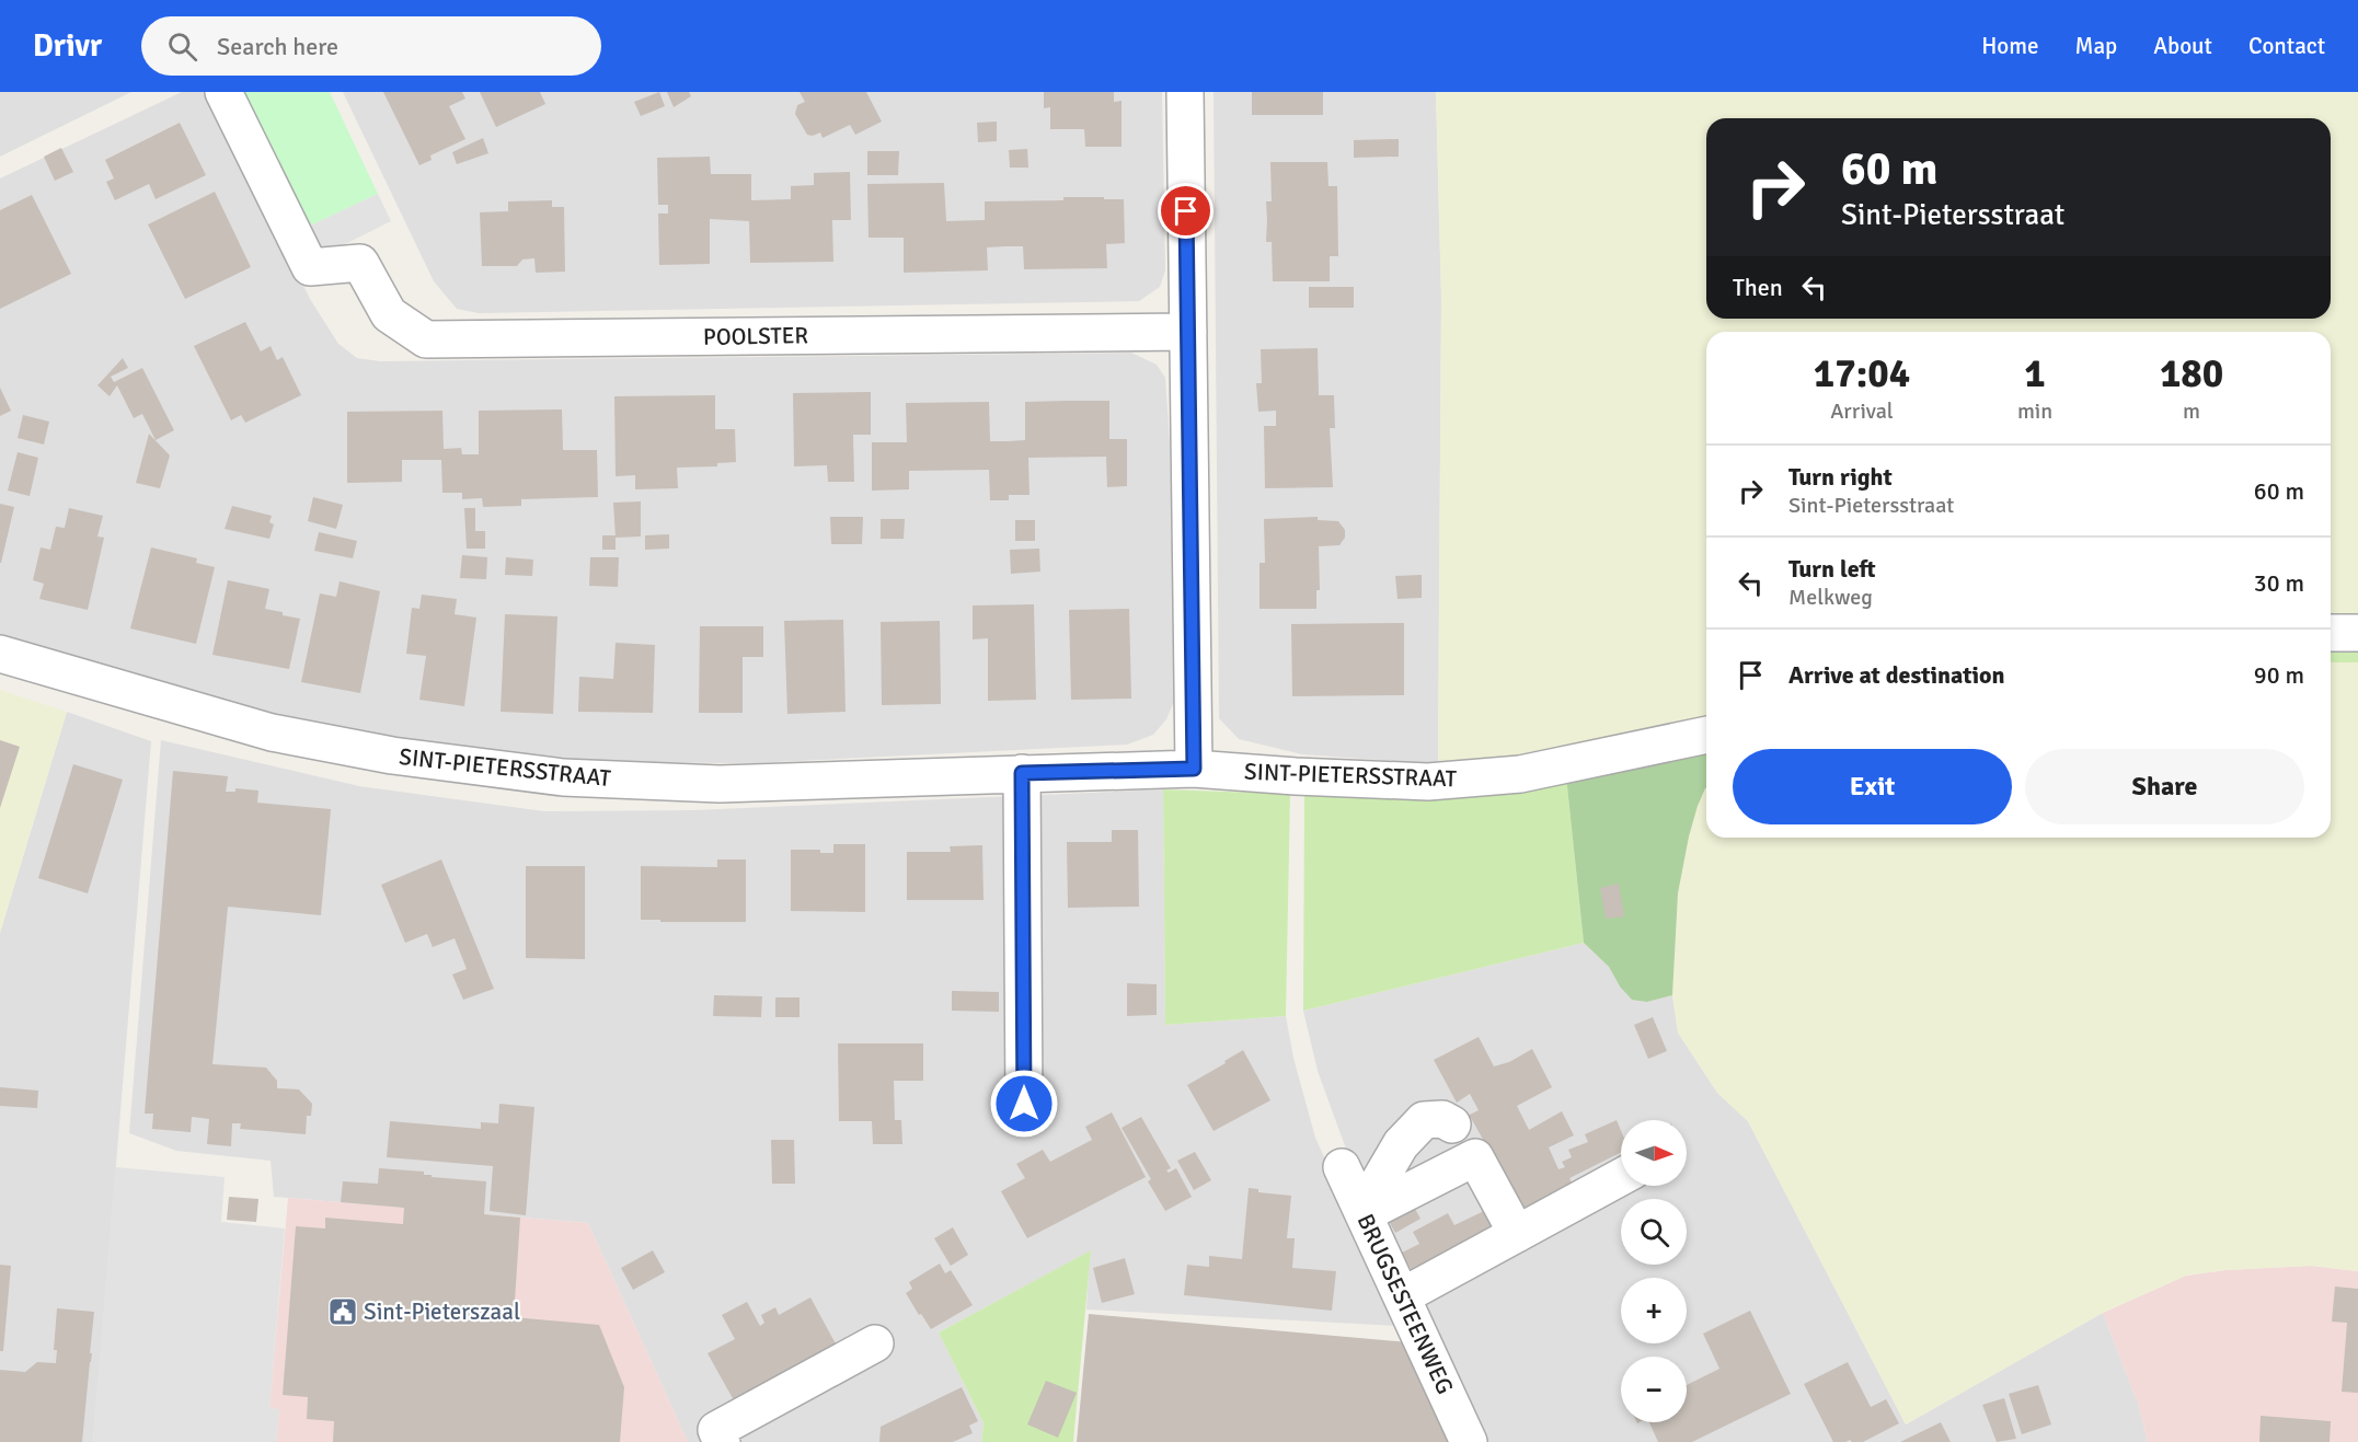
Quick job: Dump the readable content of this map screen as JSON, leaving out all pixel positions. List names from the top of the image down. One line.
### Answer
{"streets":{"street":["POOLSTER","SINT-PIETERSSTRAAT","BRUGSESTEENWEG"]},"places":{"public building":["Sint-Pieterszaal"]},"north":"right","page":{"header":"Drivr","search":"Search here","nav":["Home","Map","About","Contact"],"turn":["60 m","Sint-Pietersstraat"],"then":"Then","eta":["17:04","Arrival","1","min","180","m"],"list":[{"name":"Turn right","note":"Sint-Pietersstraat","value":"60 m"},{"name":"Turn left","note":"Melkweg","value":"30 m"},{"name":"Arrive at destination","value":"90 m"}],"buttons":["Exit","Share"],"map_buttons":["+","−"]}}
